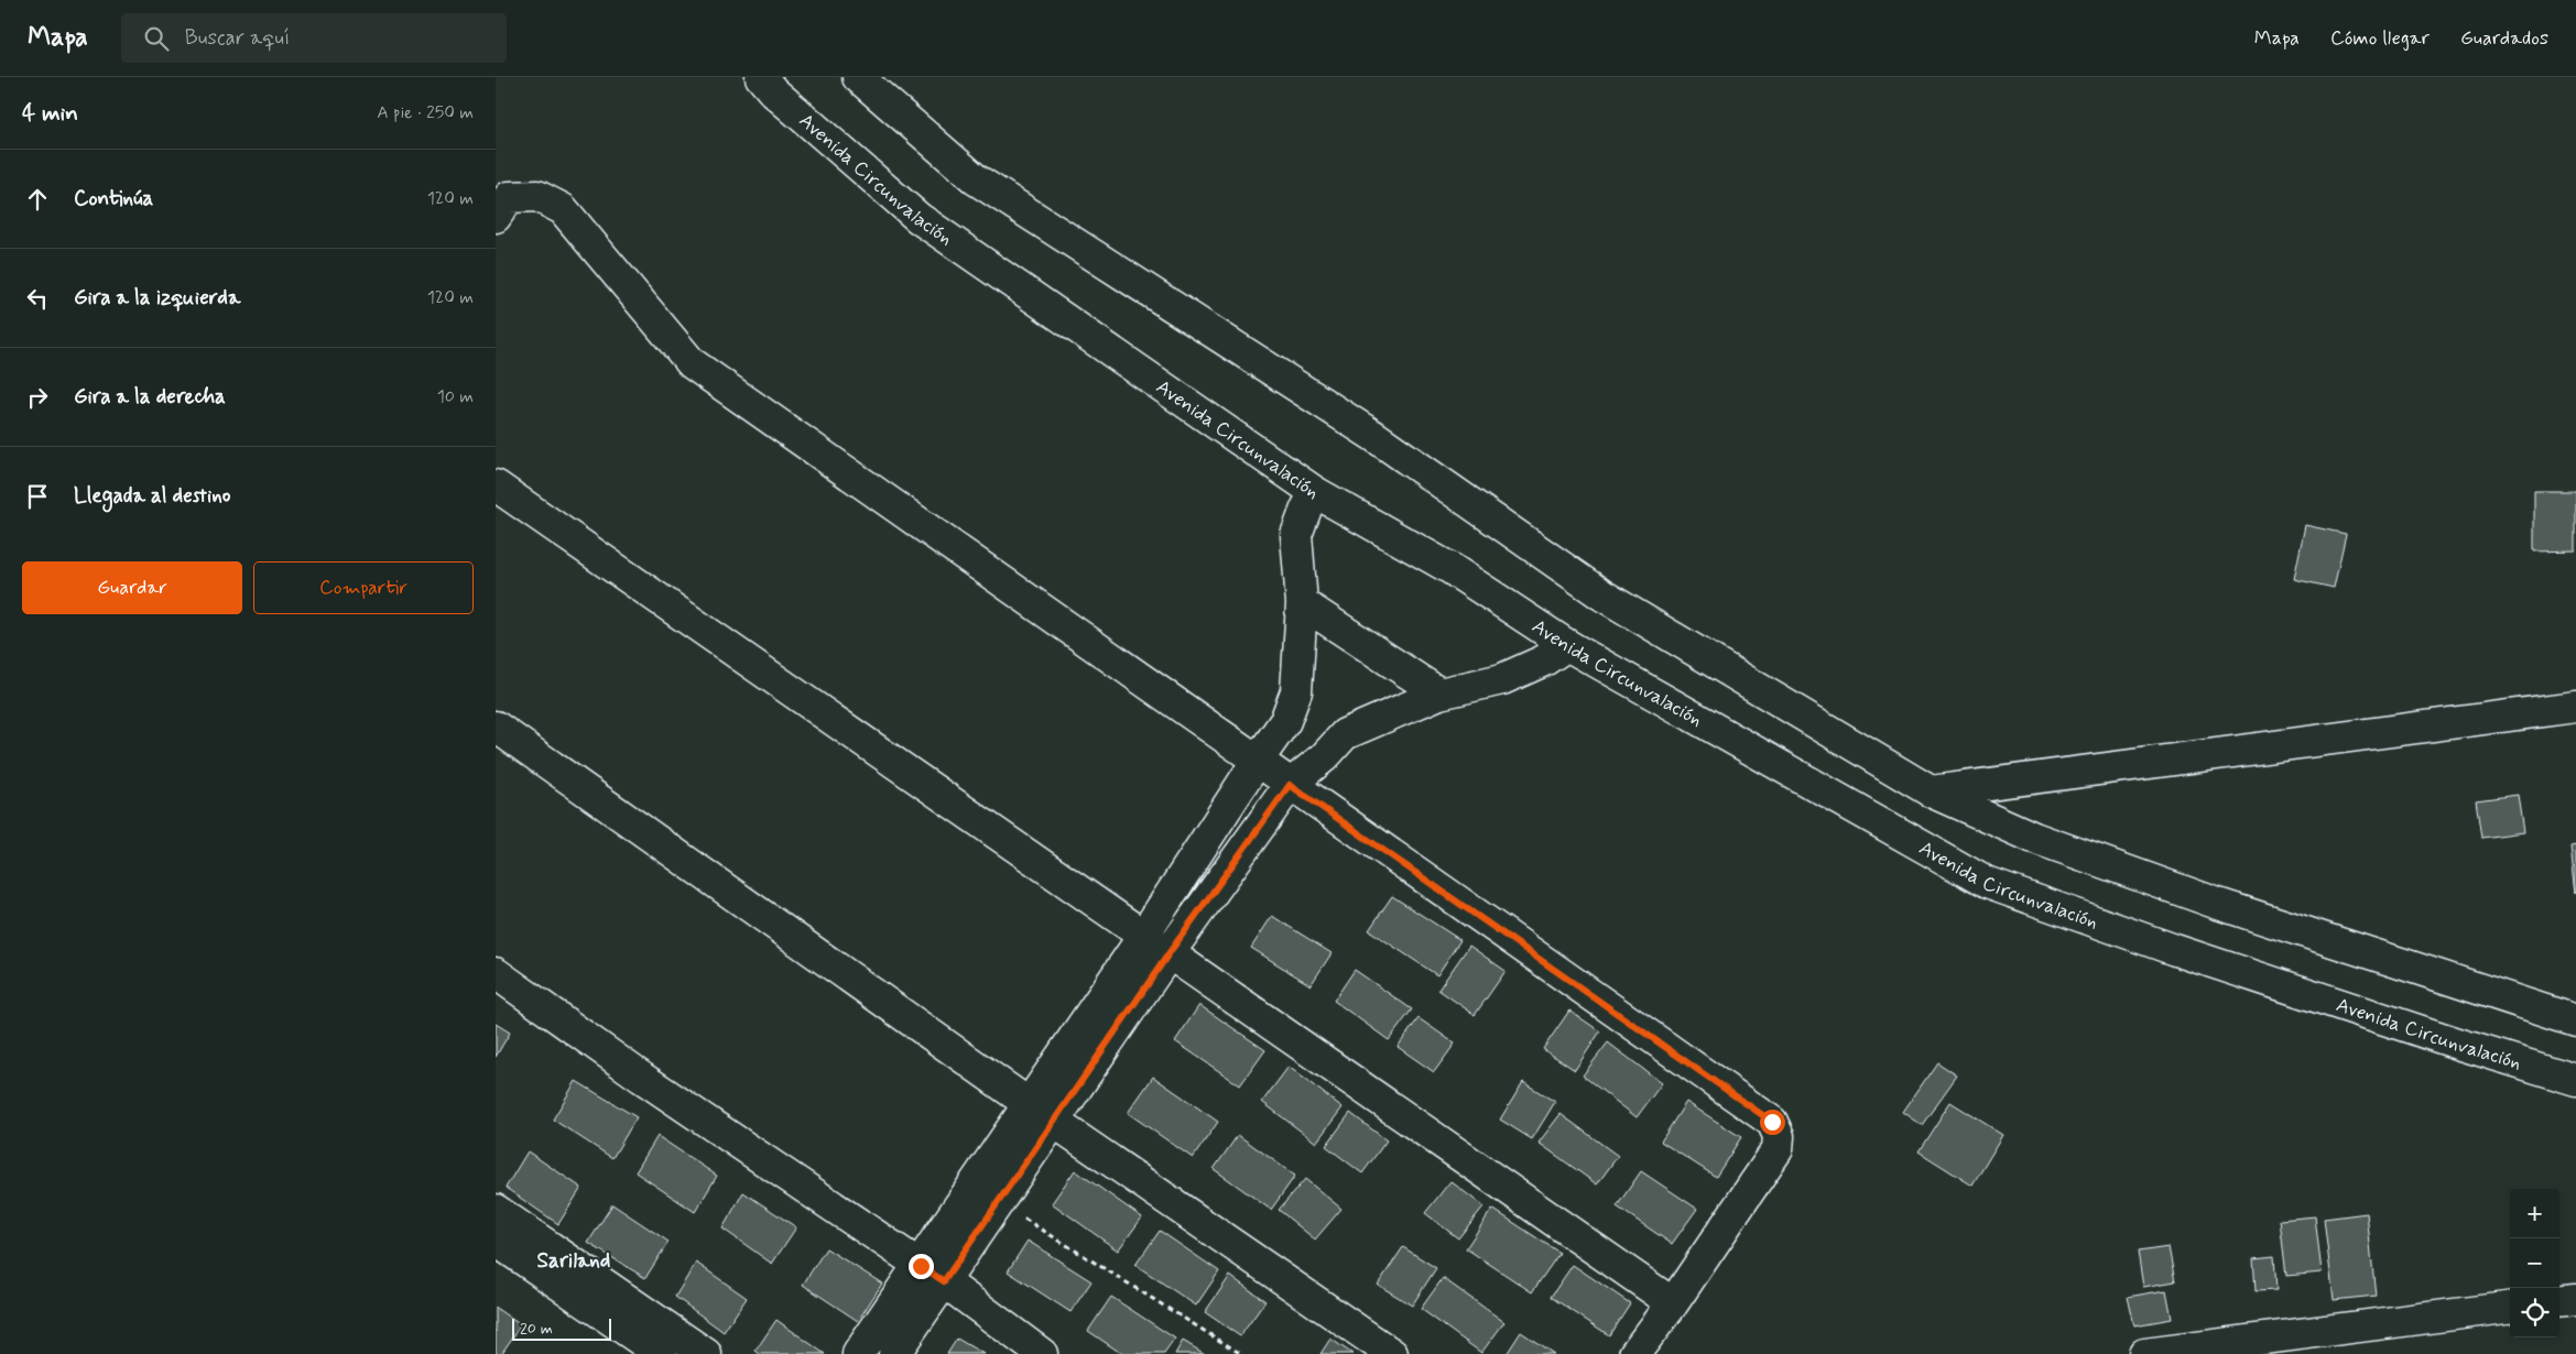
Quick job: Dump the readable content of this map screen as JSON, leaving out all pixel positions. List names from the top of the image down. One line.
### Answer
{"streets":{"main road":["Avenida Circunvalación"]},"districts":["Sariland"],"scale_bar":"20 m","page":{"header":"Mapa","search":"Buscar aquí","nav":["Mapa","Cómo llegar","Guardados"],"heading":["4 min","A pie · 250 m"],"list":[["Continúa","120 m"],["Gira a la izquierda","120 m"],["Gira a la derecha","10 m"],"Llegada al destino"],"buttons":["Guardar","Compartir"],"map_buttons":["+","−"],"scale":"20 m"}}
